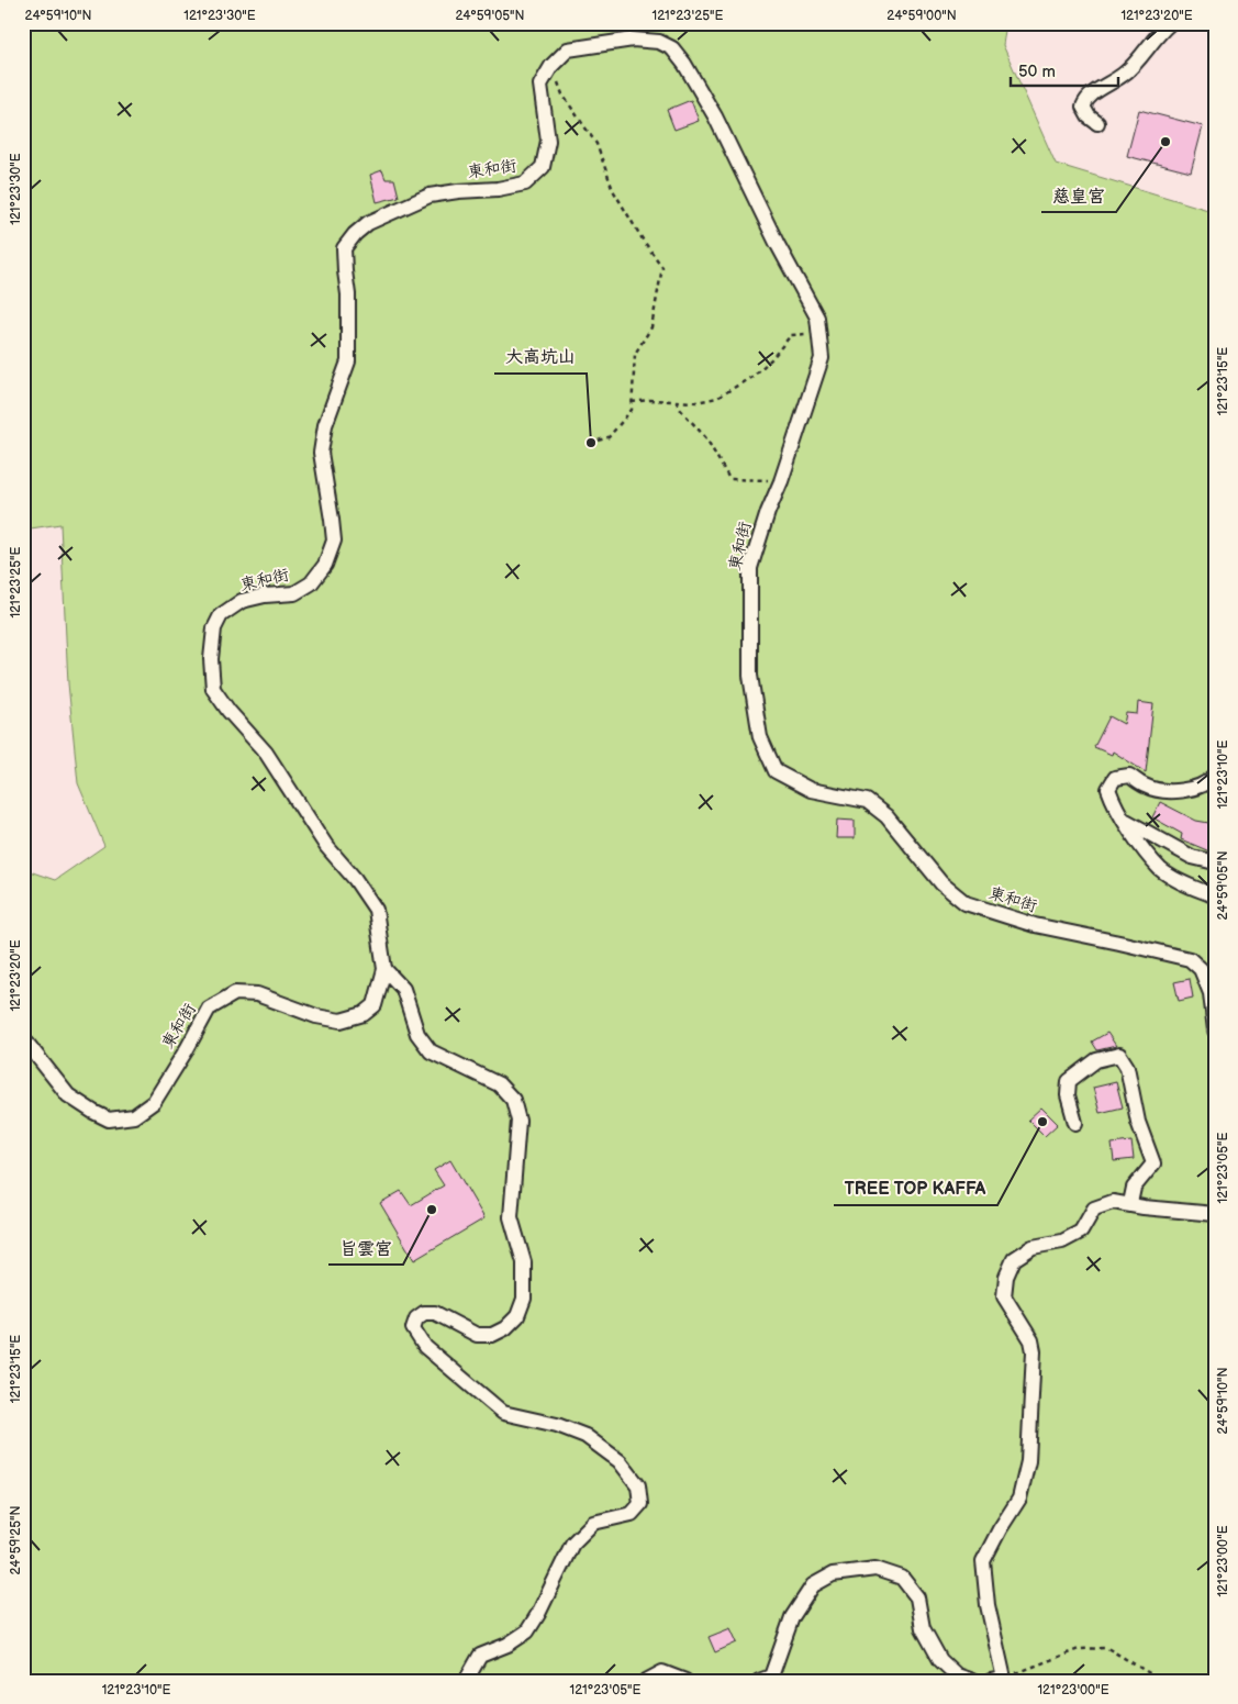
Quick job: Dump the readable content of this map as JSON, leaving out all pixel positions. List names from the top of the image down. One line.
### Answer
{"streets":{"street":["東和街"]},"places":["慈皇宮","大高坑山","TREE TOP KAFFA","旨雲宮"],"scale_bar":"50 m","coordinates":["24°59'10\"N","121°23'30\"E","24°59'05\"N","121°23'25\"E","24°59'00\"N","121°23'20\"E","121°23'15\"E","121°23'10\"E","121°23'05\"E","24°59'25\"N","121°23'00\"E"]}
